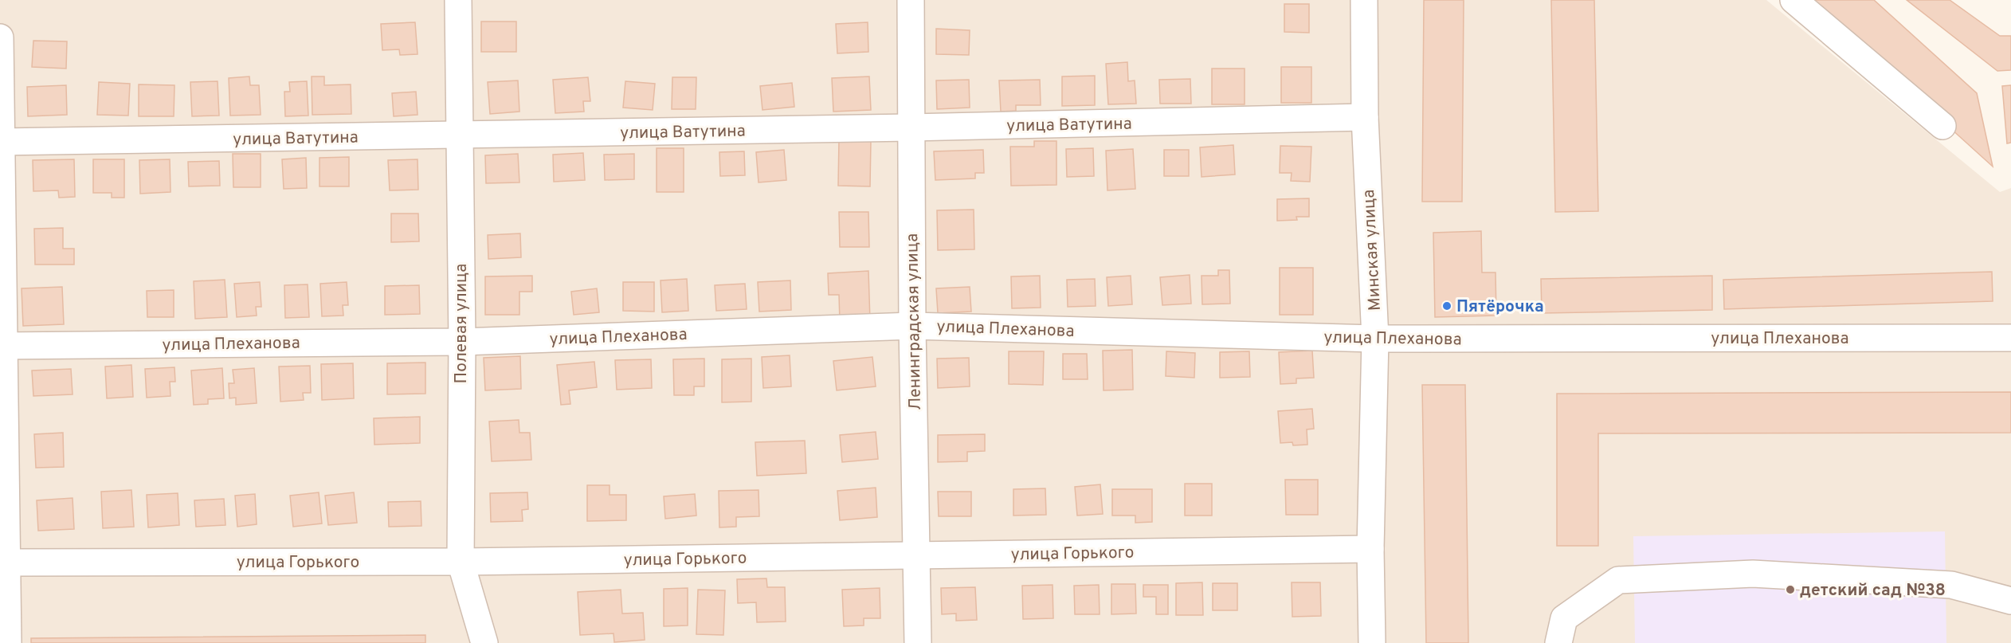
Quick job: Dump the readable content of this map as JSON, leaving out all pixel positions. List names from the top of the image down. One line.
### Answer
{"streets":{"street":["улица Ватутина","Минская улица","Ленинградская улица","Полевая улица","улица Плеханова","улица Горького"]},"crossings":[["улица Ватутина","Минская улица"],["улица Ватутина","Ленинградская улица"],["улица Ватутина","Полевая улица"],["Минская улица","улица Плеханова"],["Минская улица","улица Горького"],["Ленинградская улица","улица Плеханова"],["Ленинградская улица","улица Горького"],["Полевая улица","улица Плеханова"],["Полевая улица","улица Горького"]],"places":["Пятёрочка","детский сад №38"]}
